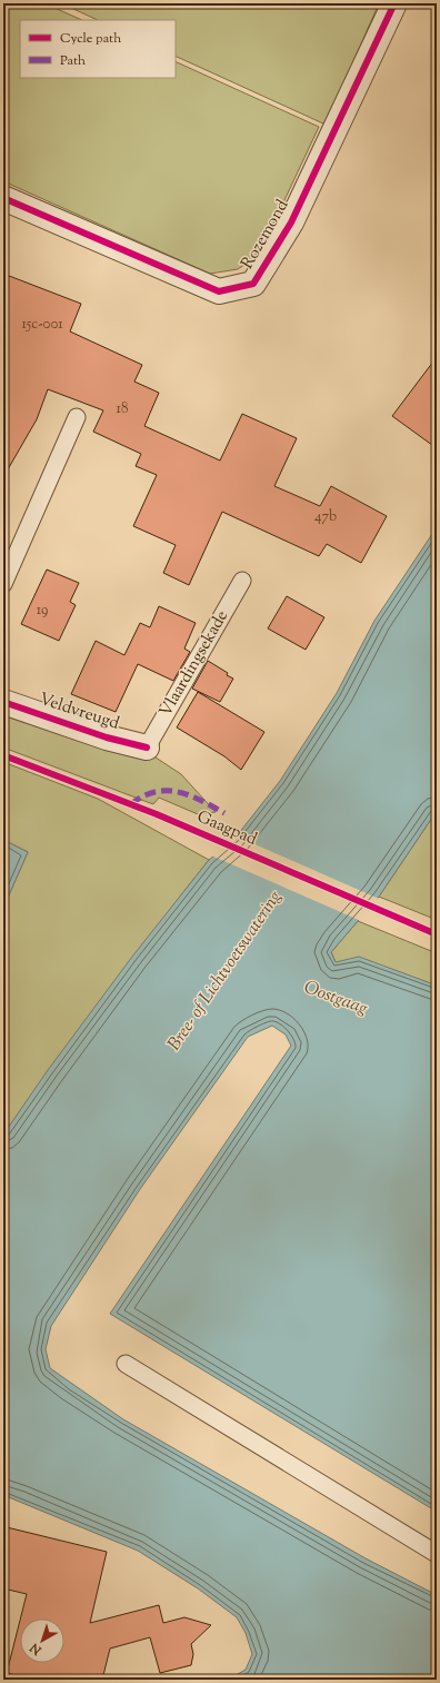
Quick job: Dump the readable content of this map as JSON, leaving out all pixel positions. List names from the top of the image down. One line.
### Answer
{"streets":{"street":["Rozemond","Veldvreugd"],"lane":["Vlaardingsekade"],"cycle path":["Gaagpad"]},"crossings":[["Vlaardingsekade","Veldvreugd"]],"water":["Bree- of Lichtvoetswatering","Oostgaag"],"house_numbers":["15c-001","18","47b","19"],"legend":["Cycle path","Path"],"north":"bottom left"}
